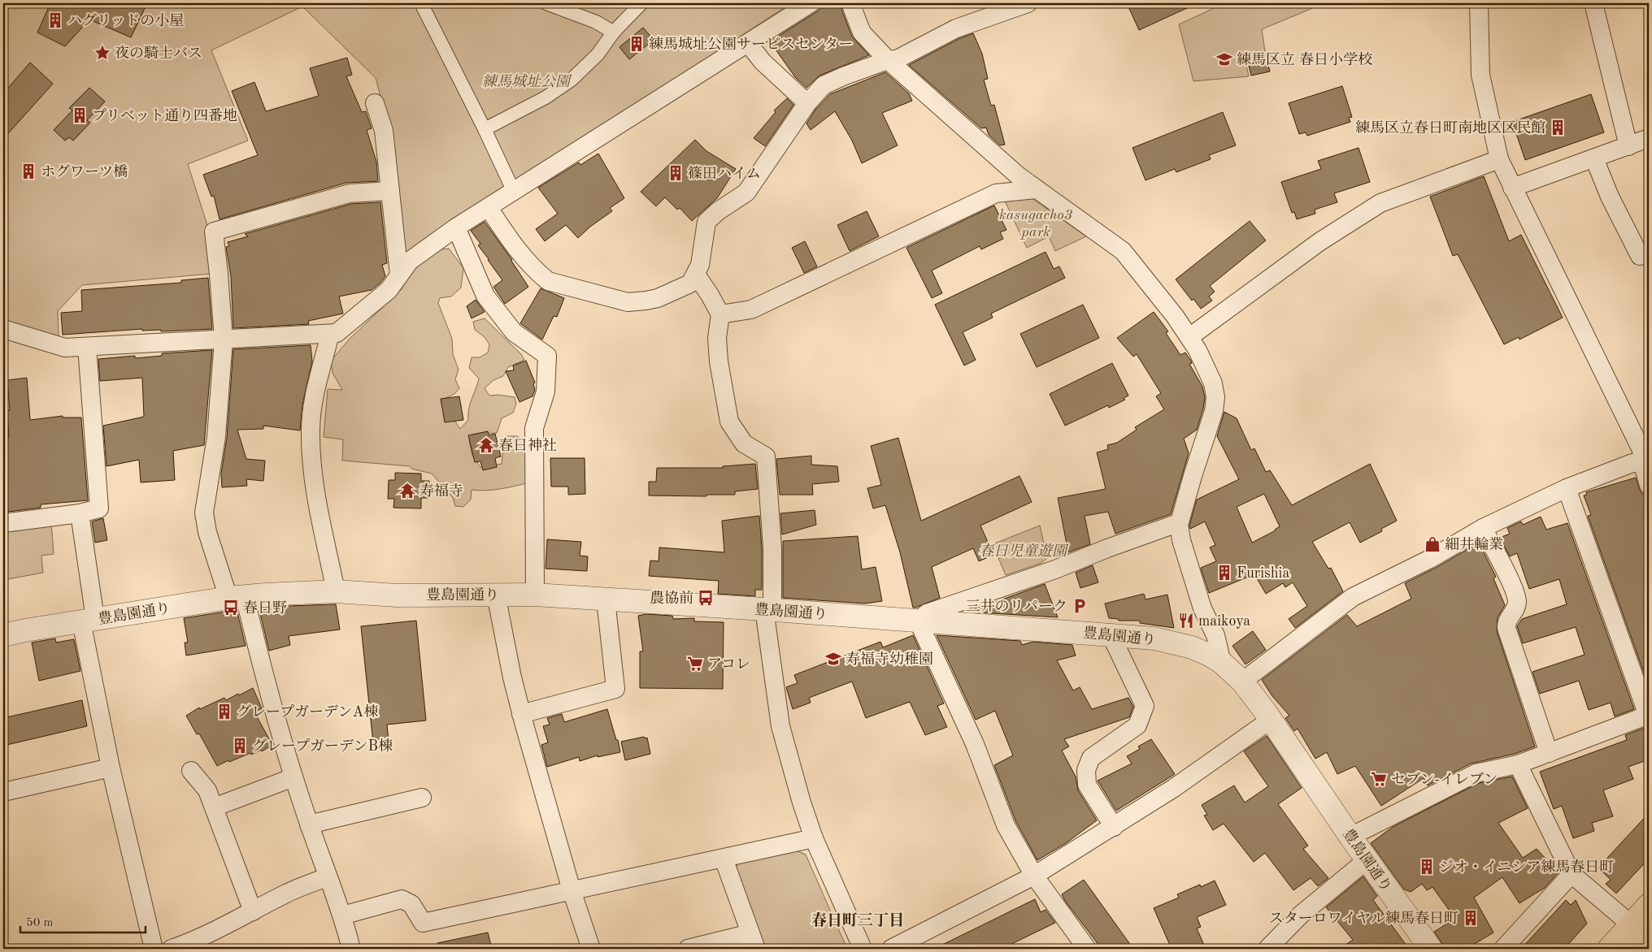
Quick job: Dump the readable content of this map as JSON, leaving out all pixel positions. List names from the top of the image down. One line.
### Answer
{"streets":{"street":["豊島園通り"]},"districts":["春日町三丁目"],"parks":["練馬城址公園","kasugacho3 park","春日児童遊園"],"places":{"building":["ハグリッドの小屋","練馬城址公園サービスセンター","プリベット通り四番地","練馬区立春日町南地区区民館","ホグワーツ橋","篠田ハイム","Furishia","グレープガーデンA棟","グレープガーデンB棟","ジオ・イニシア練馬春日町","スターロワイヤル練馬春日町"],"place":["夜の騎士バス"],"school or university":["練馬区立 春日小学校","寿福寺幼稚園"],"temple":["春日神社","寿福寺"],"shop":["細井輪業"],"bus stop":["農協前","春日野"],"parking":["三井のリパーク"],"restaurant":["maikoya"],"supermarket":["アコレ","セブン-イレブン"]},"scale_bar":"50 m"}
